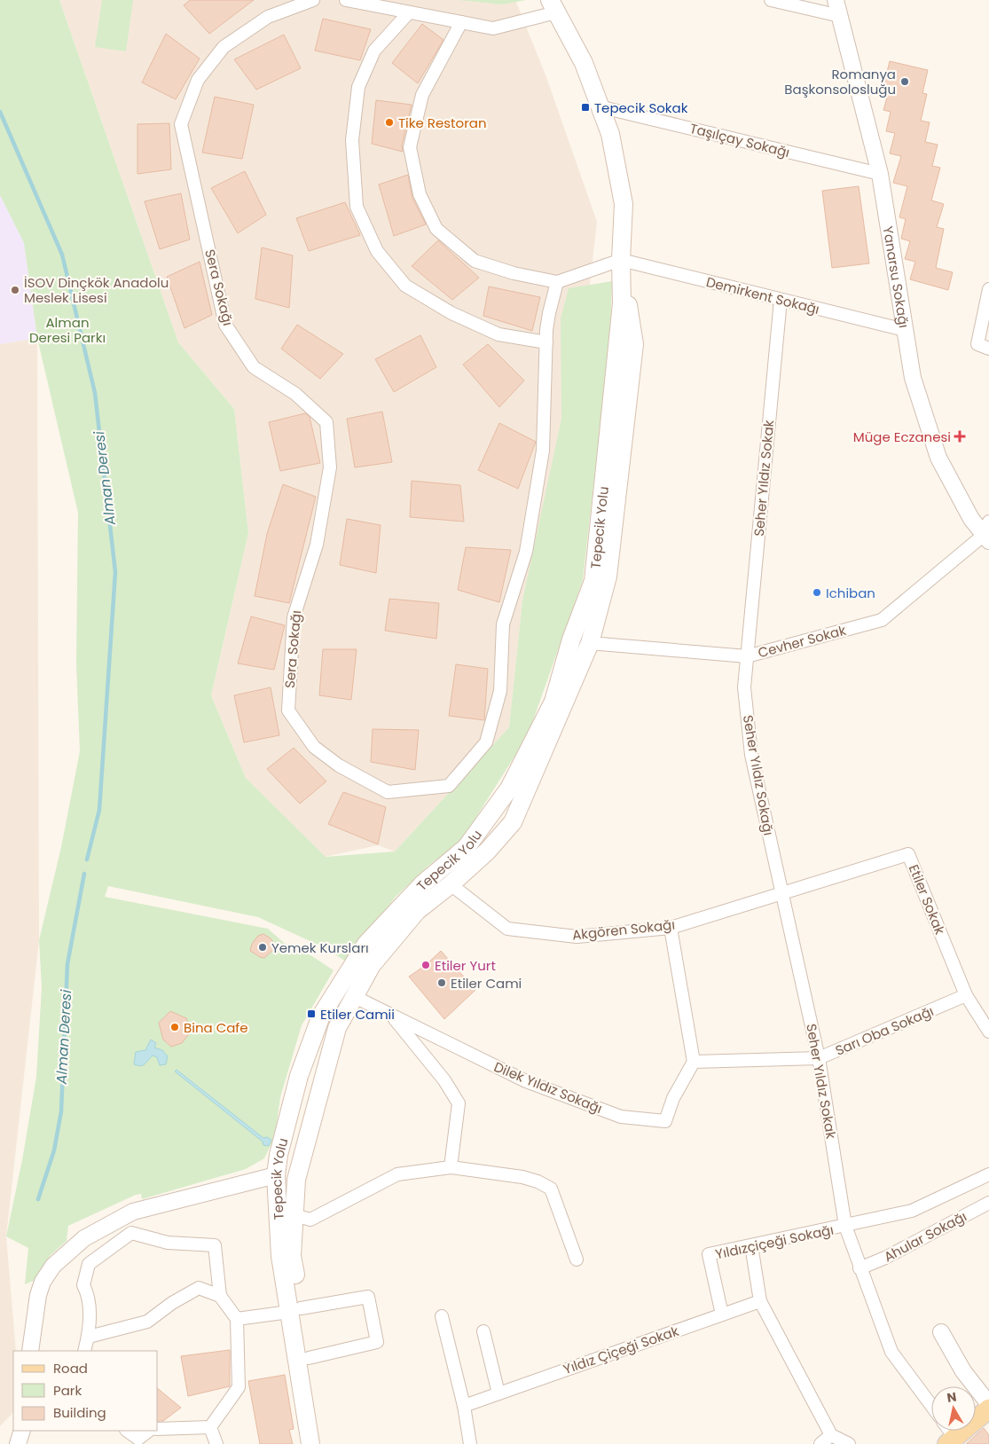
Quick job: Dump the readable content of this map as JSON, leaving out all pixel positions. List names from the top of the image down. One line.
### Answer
{"streets":{"main road":["Tepecik Yolu"],"street":["Taşılçay Sokağı","Yanarsu Sokağı","Sera Sokağı","Demirkent Sokağı","Seher Yıldız Sokak","Cevher Sokak","Seher Yıldız Sokağı","Etiler Sokak","Akgören Sokağı","Sarı Oba Sokağı","Dilek Yıldız Sokağı","Ahular Sokağı","Yıldızçiçeği Sokağı","Yıldız Çiçeği Sokak"]},"crossings":[["Taşılçay Sokağı","Yanarsu Sokağı"],["Taşılçay Sokağı","Tepecik Yolu"],["Yanarsu Sokağı","Demirkent Sokağı"],["Yanarsu Sokağı","Cevher Sokak"],["Demirkent Sokağı","Seher Yıldız Sokak"],["Demirkent Sokağı","Tepecik Yolu"],["Seher Yıldız Sokak","Cevher Sokak"],["Seher Yıldız Sokak","Seher Yıldız Sokağı"],["Seher Yıldız Sokak","Etiler Sokak"],["Seher Yıldız Sokak","Akgören Sokağı"],["Seher Yıldız Sokak","Sarı Oba Sokağı"],["Seher Yıldız Sokak","Ahular Sokağı"],["Seher Yıldız Sokak","Yıldızçiçeği Sokağı"],["Tepecik Yolu","Cevher Sokak"],["Tepecik Yolu","Akgören Sokağı"],["Tepecik Yolu","Dilek Yıldız Sokağı"],["Cevher Sokak","Seher Yıldız Sokağı"],["Seher Yıldız Sokağı","Etiler Sokak"],["Seher Yıldız Sokağı","Akgören Sokağı"],["Etiler Sokak","Akgören Sokağı"],["Etiler Sokak","Sarı Oba Sokağı"],["Sarı Oba Sokağı","Dilek Yıldız Sokağı"],["Ahular Sokağı","Yıldızçiçeği Sokağı"],["Yıldızçiçeği Sokağı","Yıldız Çiçeği Sokak"]],"water":["Alman Deresi"],"parks":["Alman Deresi Parkı"],"places":{"other":["Romanya Başkonsolosluğu","Tike Restoran","İSOV Dinçkök Anadolu Meslek Lisesi","Ichiban","Yemek Kursları","Etiler Yurt","Etiler Cami","Bina Cafe"],"transit":["Tepecik Sokak","Etiler Camii"],"health":["Müge Eczanesi"]},"legend":["Road","Park","Building"],"north":"top"}
